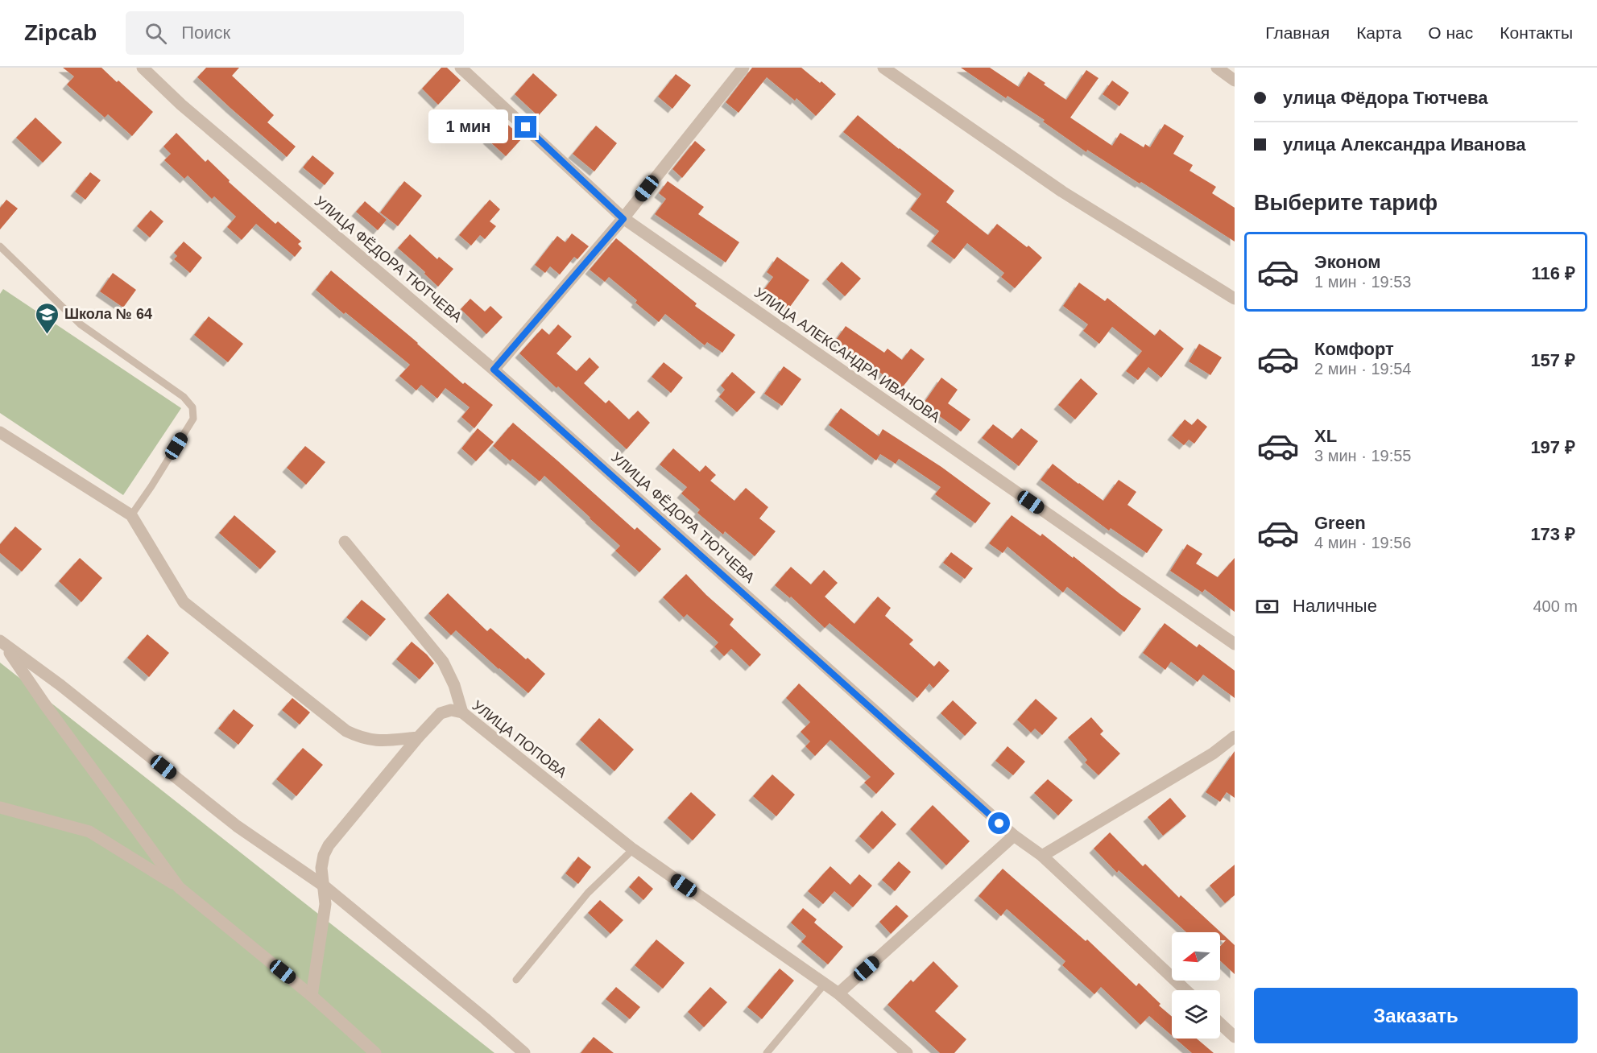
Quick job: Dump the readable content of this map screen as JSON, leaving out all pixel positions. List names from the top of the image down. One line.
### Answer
{"streets":{"street":["УЛИЦА ФЁДОРА ТЮТЧЕВА","УЛИЦА АЛЕКСАНДРА ИВАНОВА","УЛИЦА ПОПОВА"]},"places":{"school or university":["Школа № 64"]},"north":"left","page":{"header":"Zipcab","search":"Поиск","nav":["Главная","Карта","О нас","Контакты"],"banner":["улица Фёдора Тютчева","улица Александра Иванова"],"bubble":"1 мин","heading":"Выберите тариф","list":[{"name":"Эконом","note":"1 мин · 19:53","value":"116 ₽"},{"name":"Комфорт","note":"2 мин · 19:54","value":"157 ₽"},{"name":"XL","note":"3 мин · 19:55","value":"197 ₽"},{"name":"Green","note":"4 мин · 19:56","value":"173 ₽"}],"pay":["Наличные","400 m"],"buttons":"Заказать"}}
